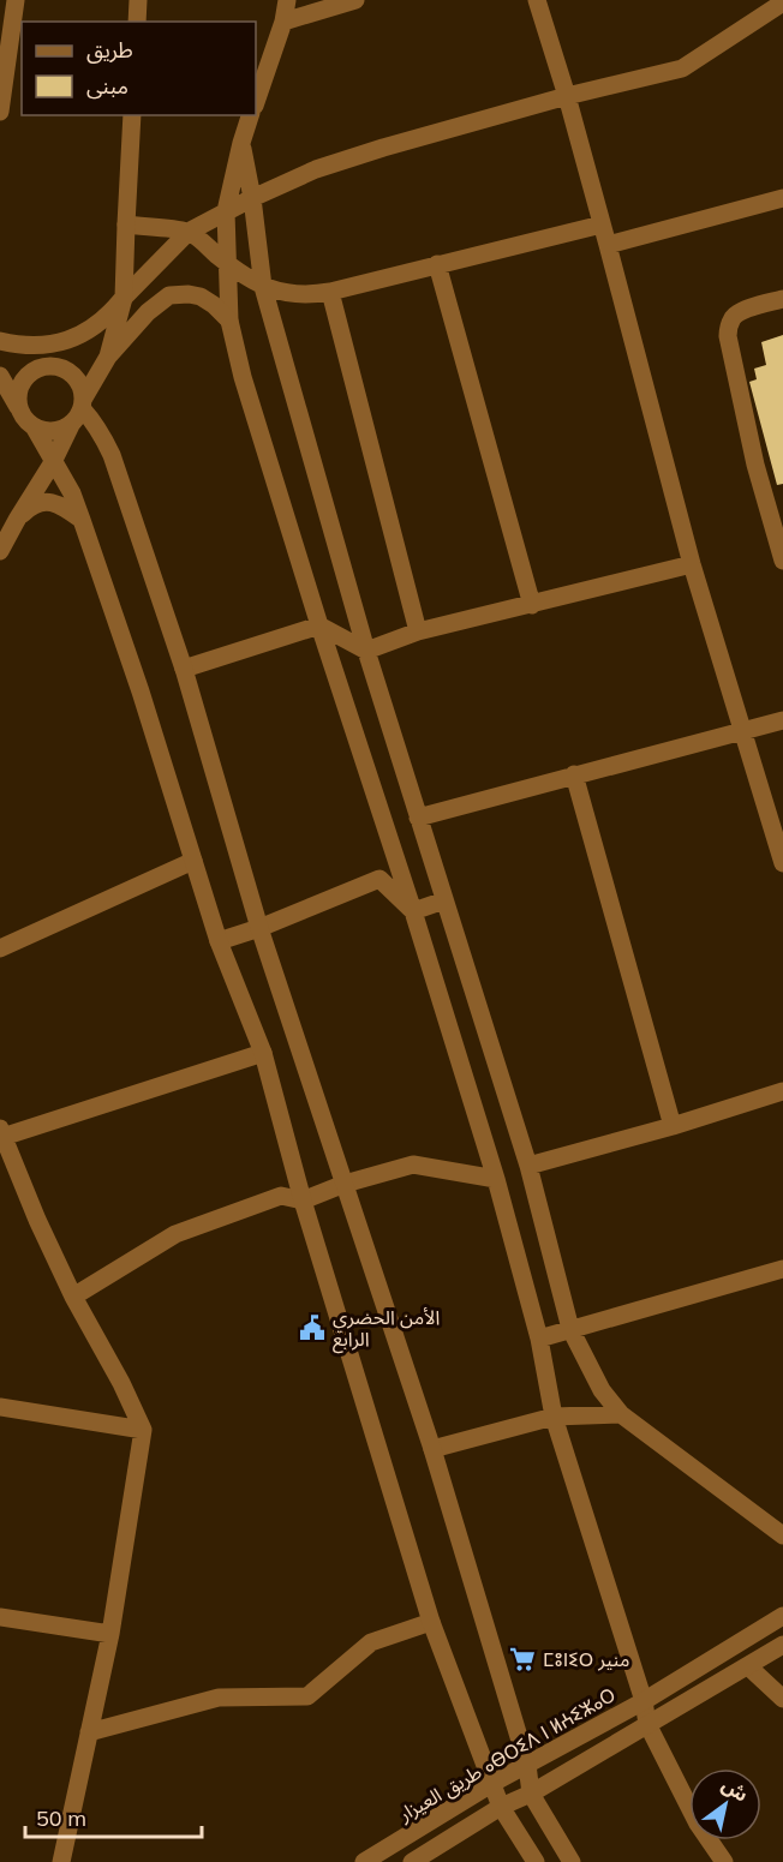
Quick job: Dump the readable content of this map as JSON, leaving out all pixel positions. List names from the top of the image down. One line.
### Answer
{"streets":{"street":["طريق العيزار ⴰⴱⵔⵉⴷ ⵏ ⵍⵄⵉⵣⴰⵔ"]},"places":{"public building":["الأمن الحضري الرابع"],"supermarket":["ⵎⵓⵏⵉⵔ منير"]},"legend":["طريق","مبنى"],"scale_bar":"50 m","north":"top right"}
